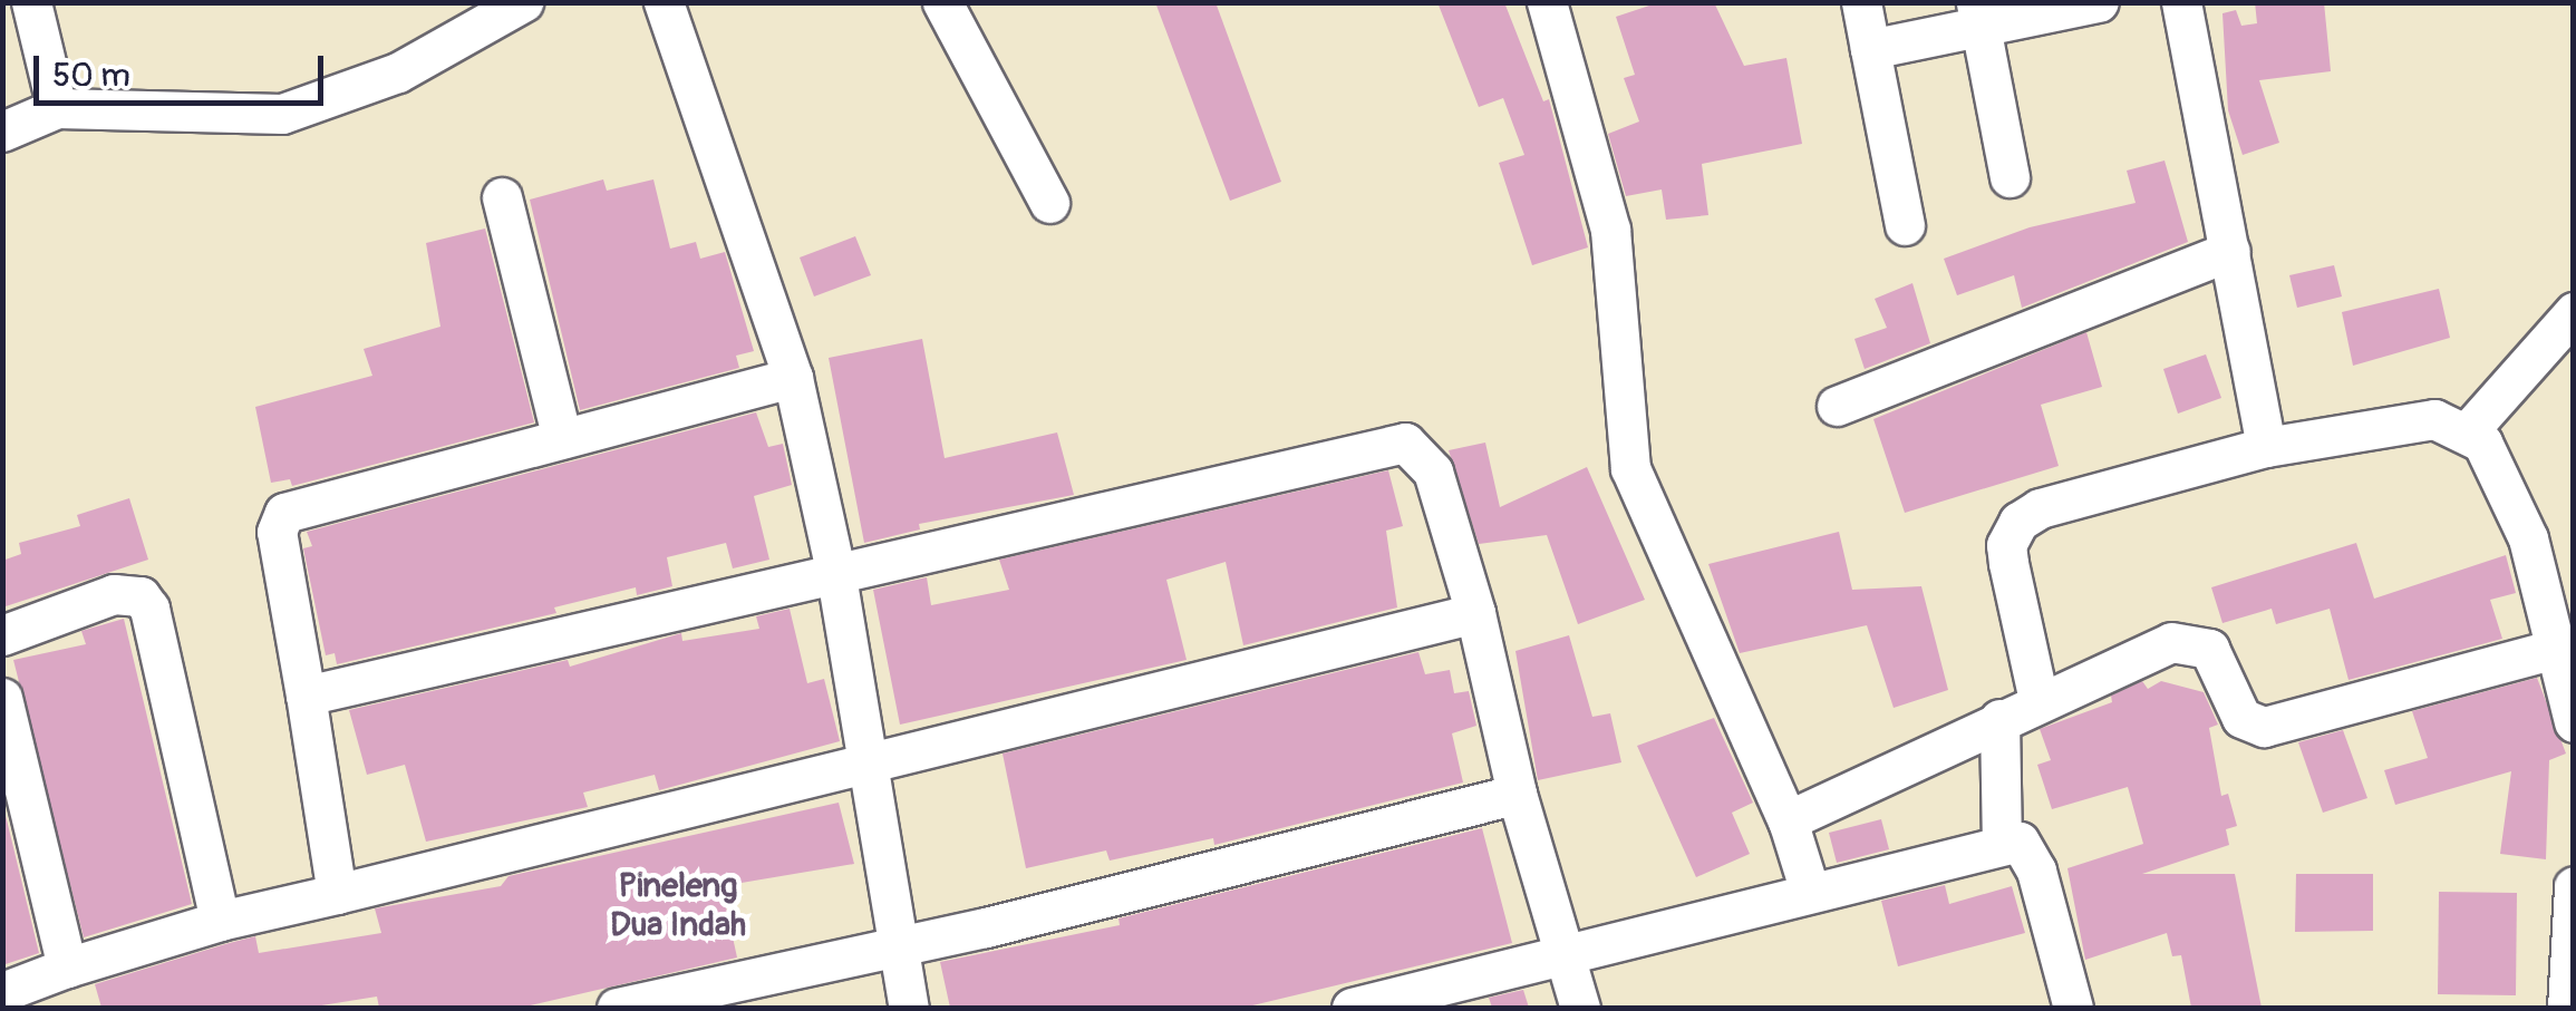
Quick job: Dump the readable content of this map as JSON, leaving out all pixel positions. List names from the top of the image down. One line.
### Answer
{"districts":["Pineleng Dua Indah"],"scale_bar":"50 m"}
